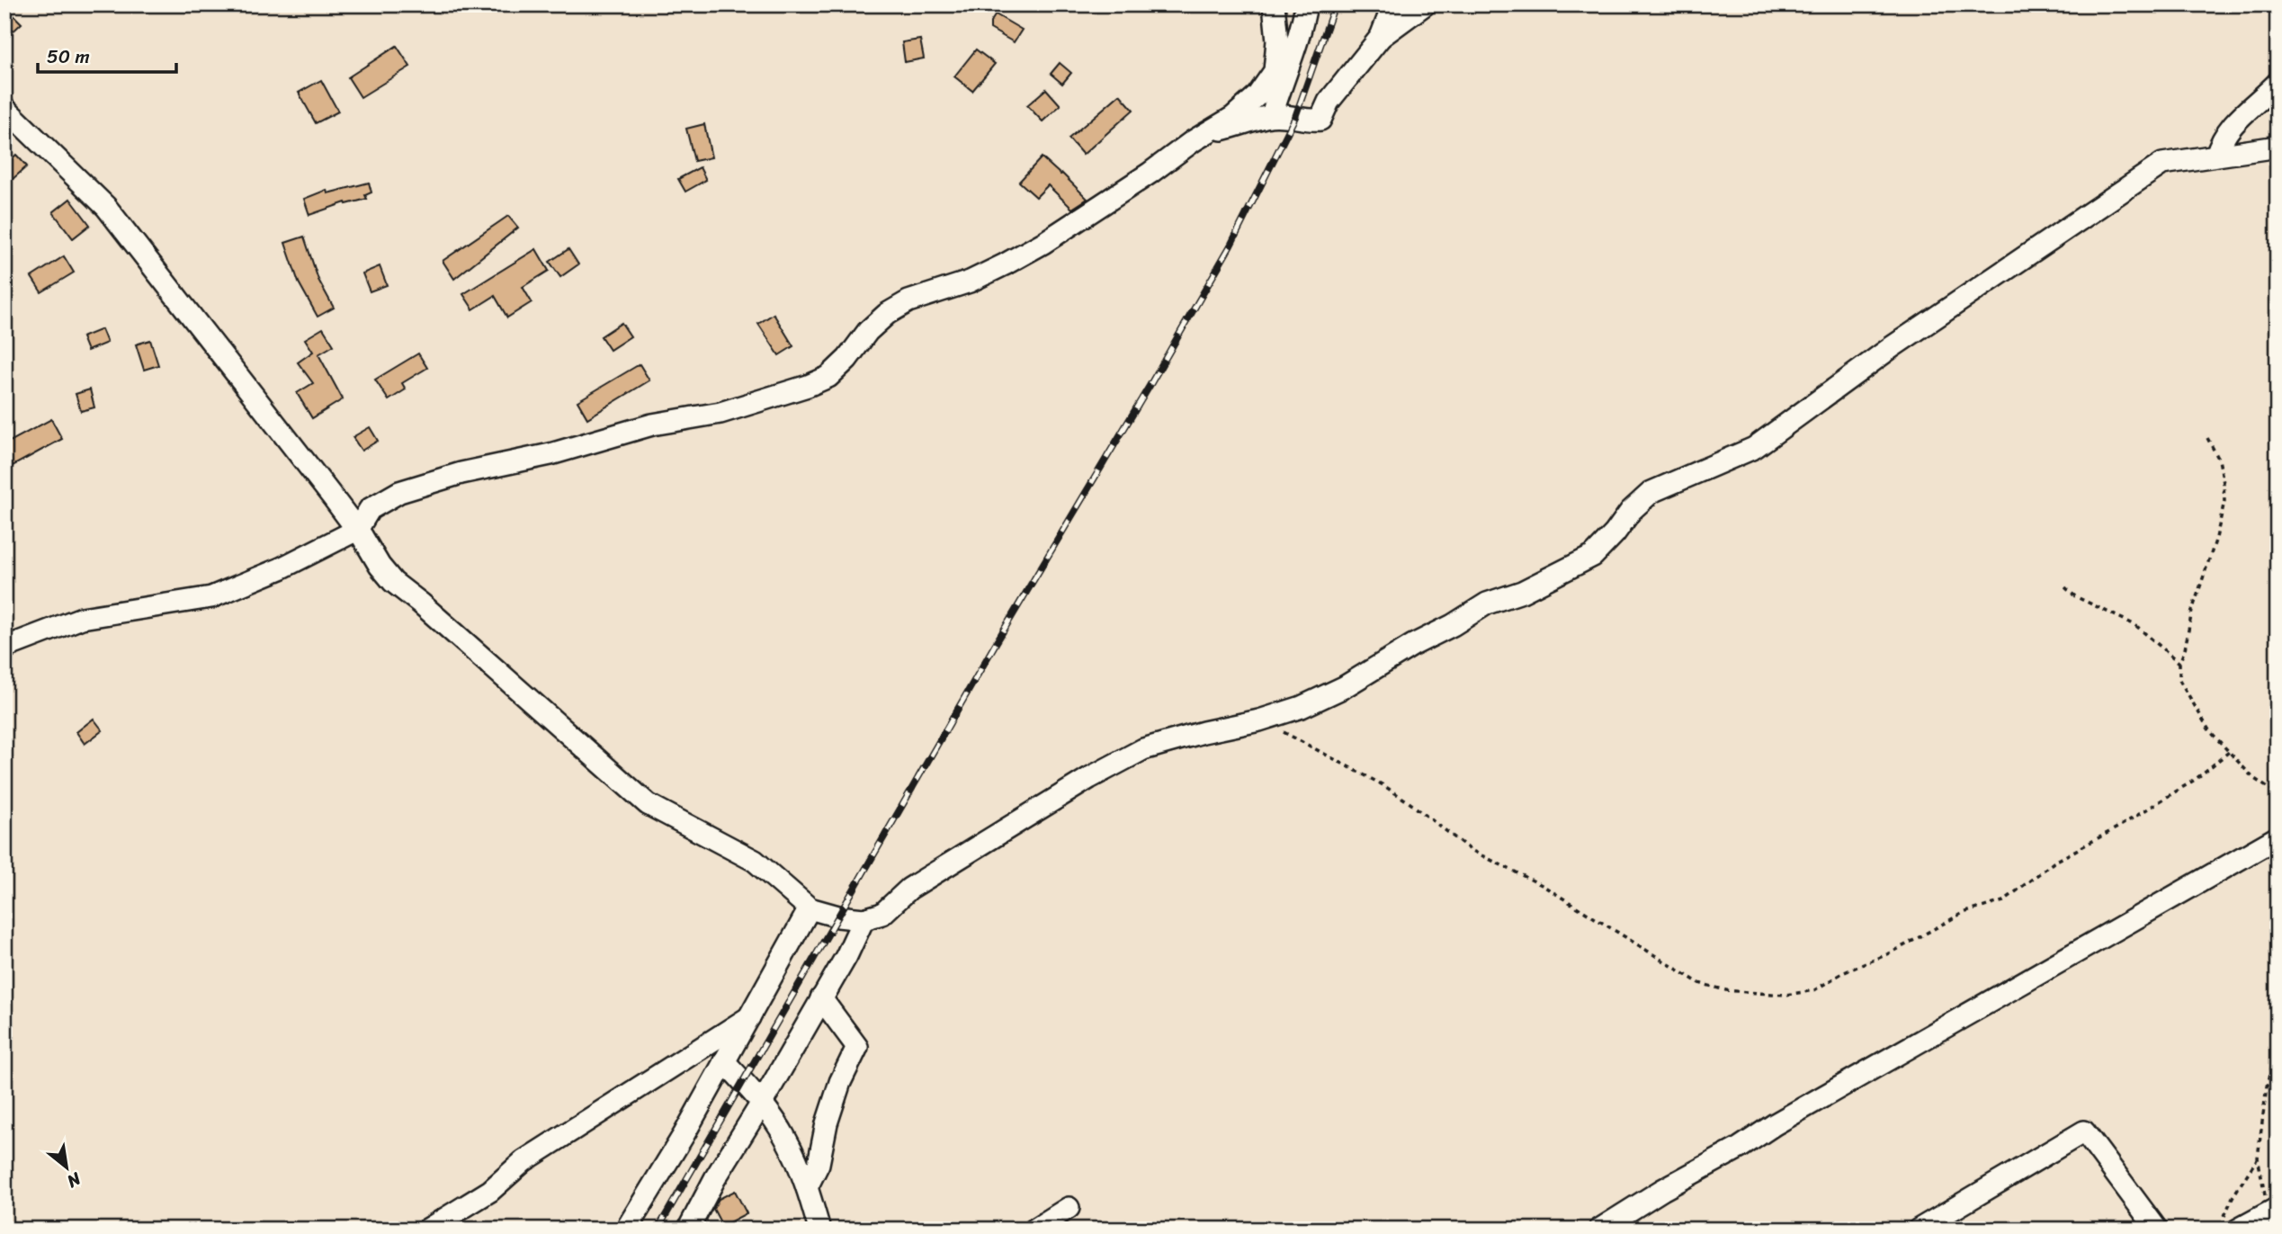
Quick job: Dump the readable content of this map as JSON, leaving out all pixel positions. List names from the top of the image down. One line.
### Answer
{"scale_bar":"50 m","north":"bottom right"}
